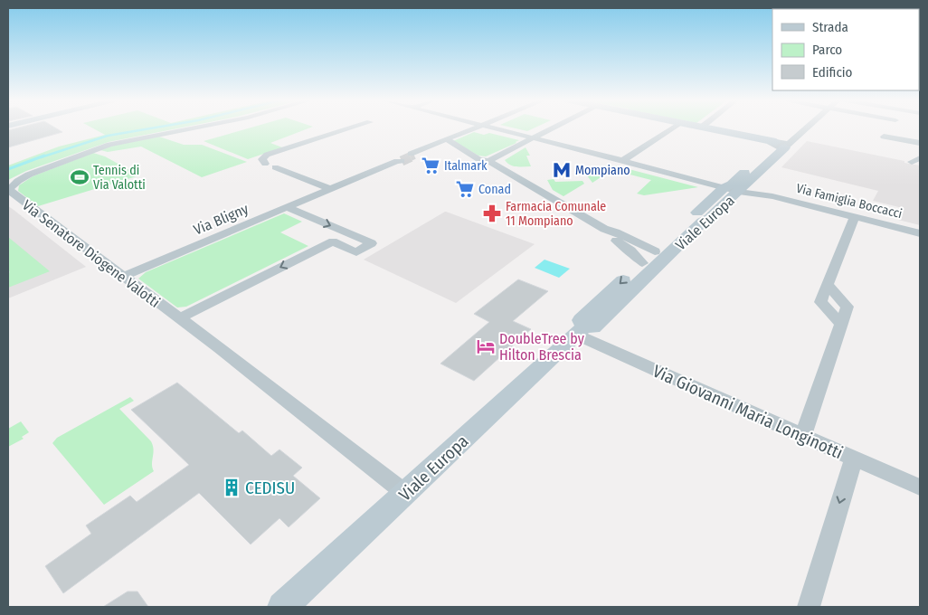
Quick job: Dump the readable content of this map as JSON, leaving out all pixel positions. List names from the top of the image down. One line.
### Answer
{"streets":{"street":["Via Famiglia Boccacci","Via Bligny","Viale Europa","Via Senatore Diogene Valotti","Via Giovanni Maria Longinotti"]},"crossings":[["Via Famiglia Boccacci","Viale Europa"],["Via Bligny","Via Senatore Diogene Valotti"],["Viale Europa","Via Senatore Diogene Valotti"],["Viale Europa","Via Giovanni Maria Longinotti"]],"places":{"supermarket":["Italmark","Conad"],"metro station":["Mompiano"],"sports":["Tennis di Via Valotti"],"pharmacy":["Farmacia Comunale 11 Mompiano"],"hotel":["DoubleTree by Hilton Brescia"],"building":["CEDISU"]},"legend":["Strada","Parco","Edificio"]}
